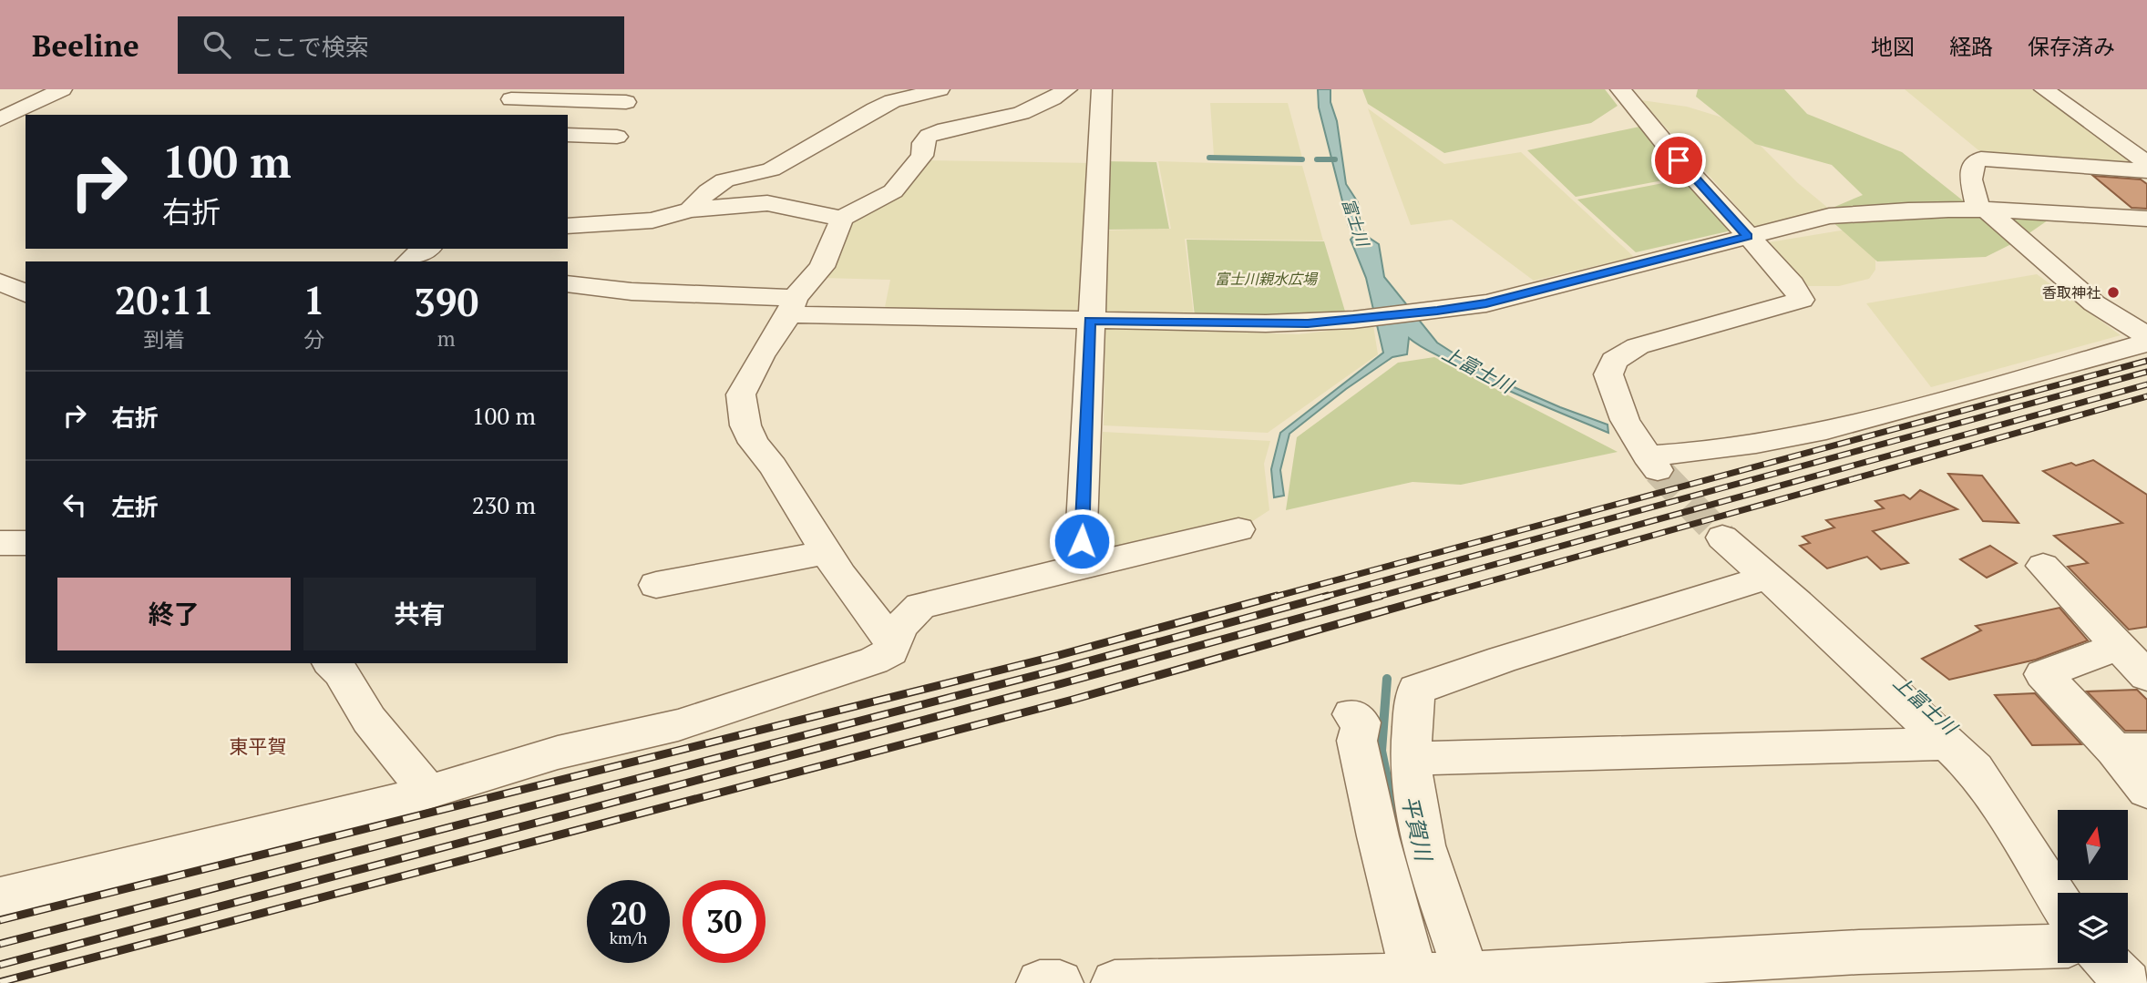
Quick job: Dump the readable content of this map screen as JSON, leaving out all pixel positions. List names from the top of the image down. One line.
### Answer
{"districts":["東平賀"],"water":["富士川","上富士川","平賀川"],"parks":["富士川親水広場"],"places":["香取神社"],"north":"top","page":{"header":"Beeline","search":"ここで検索","nav":["地図","経路","保存済み"],"turn":["100 m","右折"],"eta":["20:11","到着","1","分","390","m"],"list":[{"name":"右折","value":"100 m"},{"name":"左折","value":"230 m"}],"buttons":["終了","共有"],"speed":"20 km/h","limit":"30"}}
